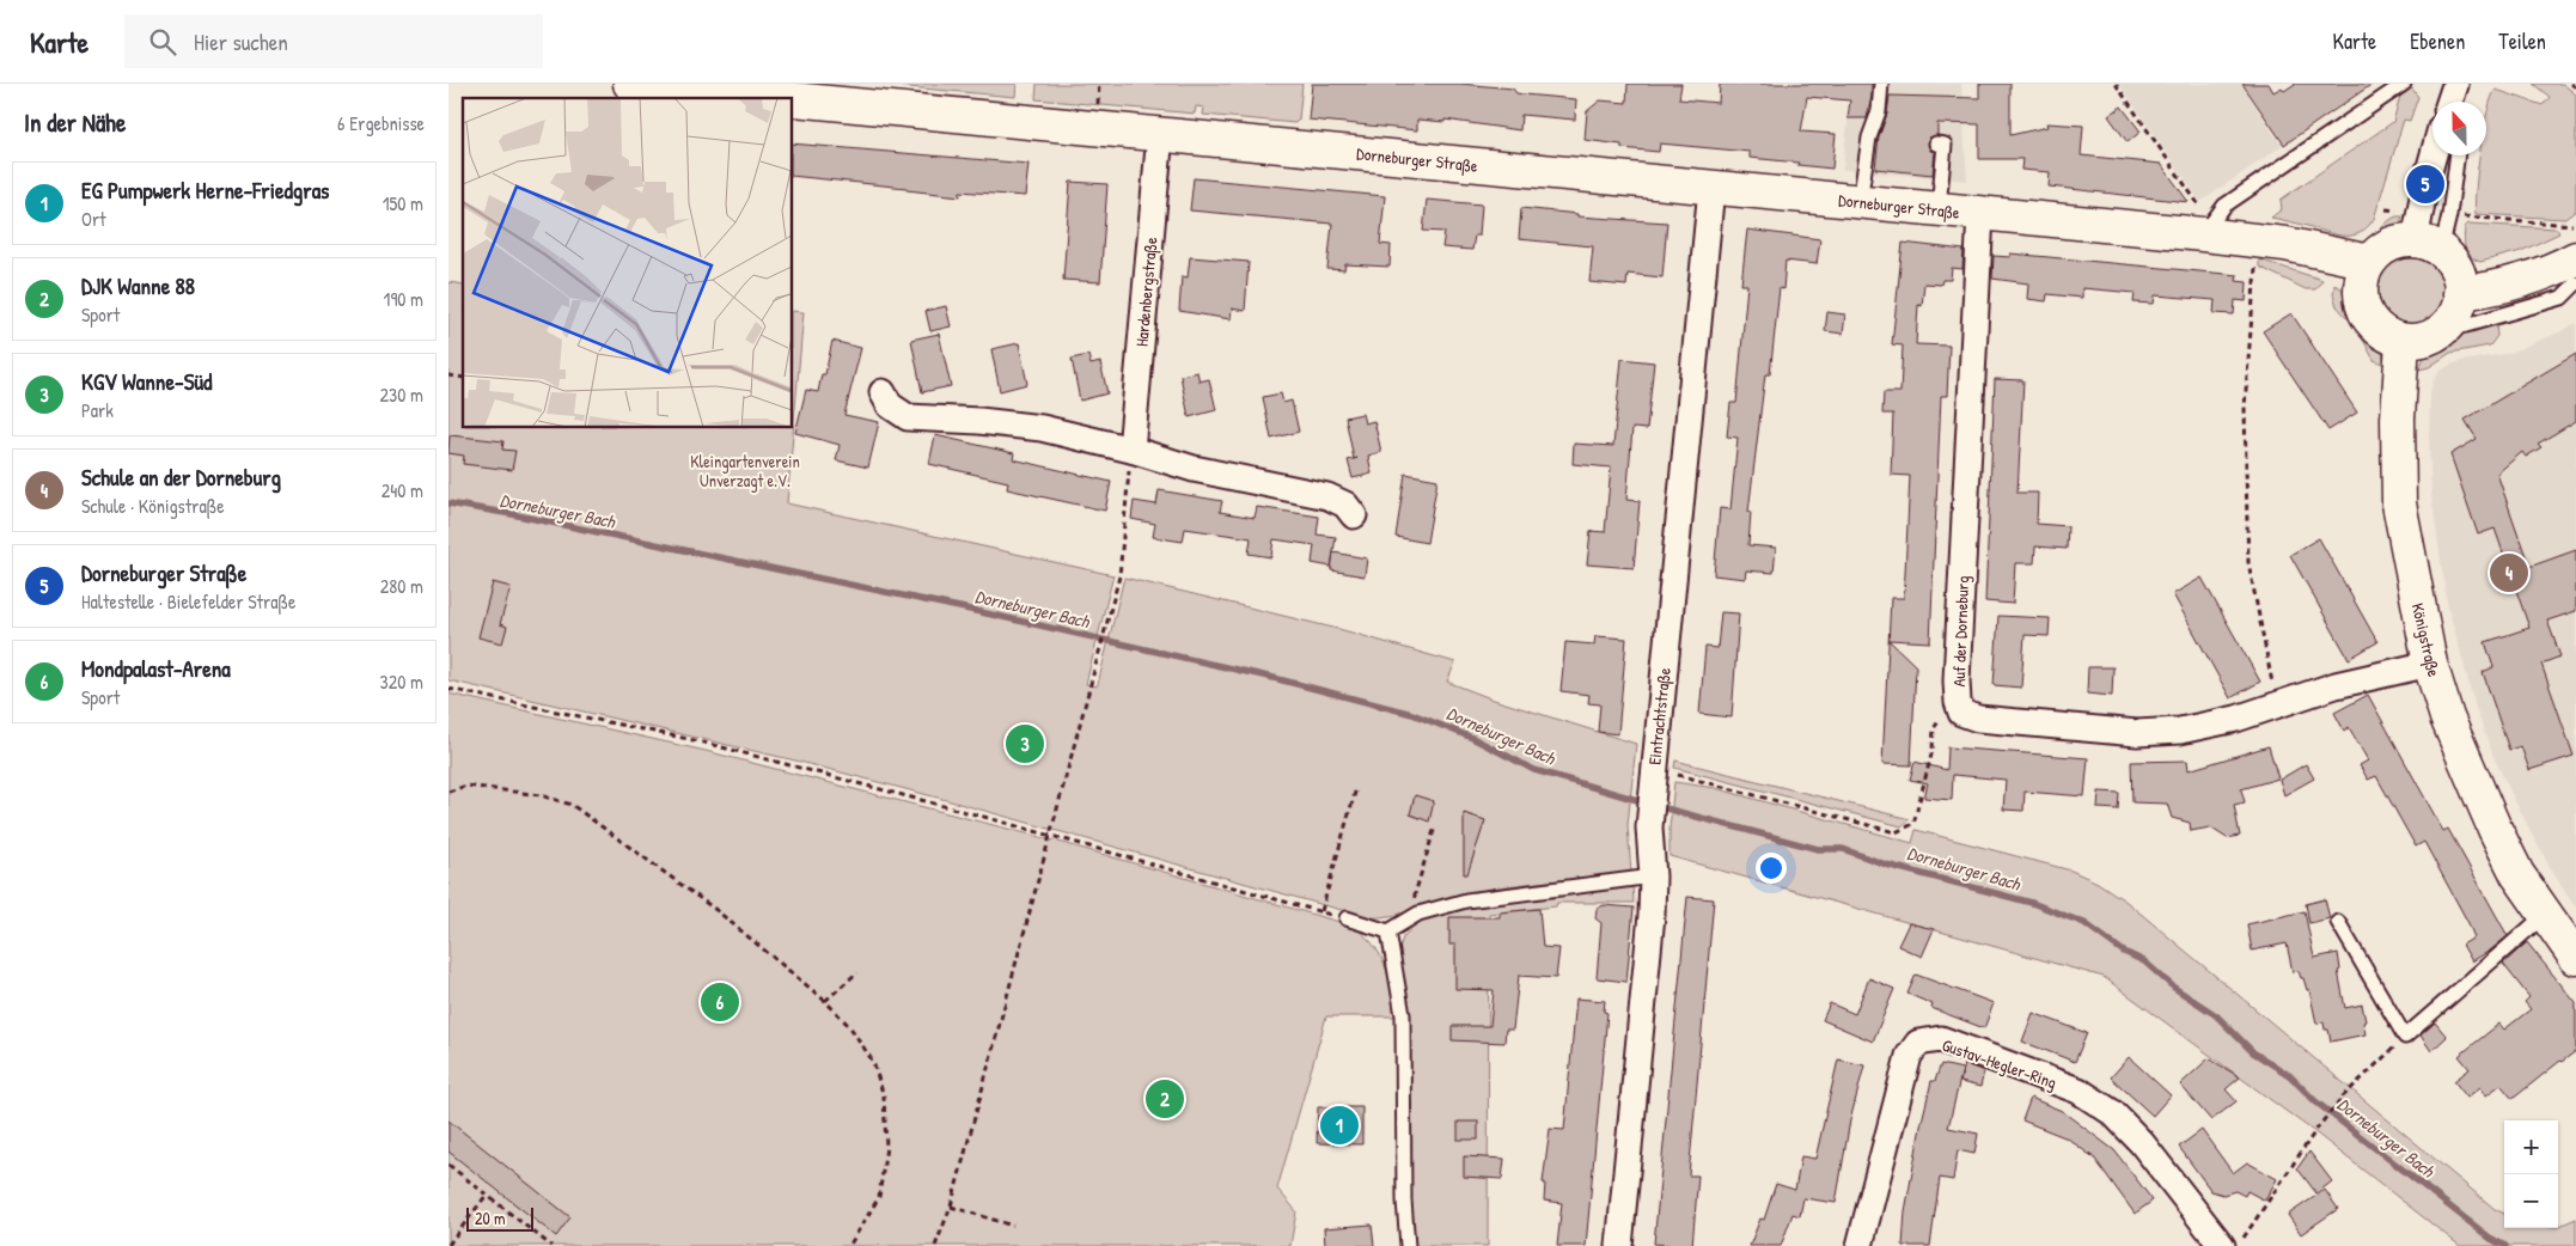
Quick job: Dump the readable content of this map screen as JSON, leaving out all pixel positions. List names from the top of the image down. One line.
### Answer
{"streets":{"street":["Dorneburger Straße","Hardenbergstraße","Auf der Dorneburg","Königstraße","Eintrachtstraße","Gustav-Hegler-Ring"]},"crossings":[["Dorneburger Straße","Hardenbergstraße"],["Dorneburger Straße","Auf der Dorneburg"],["Dorneburger Straße","Königstraße"],["Dorneburger Straße","Eintrachtstraße"],["Auf der Dorneburg","Königstraße"]],"water":["Dorneburger Bach"],"parks":["Kleingartenverein Unverzagt e.V."],"scale_bar":"20 m","north":"top","page":{"header":"Karte","search":"Hier suchen","nav":["Karte","Ebenen","Teilen"],"heading":["In der Nähe","6 Ergebnisse"],"list":[{"mark":"1","name":"EG Pumpwerk Herne-Friedgras","note":"Ort","value":"150 m"},{"mark":"2","name":"DJK Wanne 88","note":"Sport","value":"190 m"},{"mark":"3","name":"KGV Wanne-Süd","note":"Park","value":"230 m"},{"mark":"4","name":"Schule an der Dorneburg","note":"Schule · Königstraße","value":"240 m"},{"mark":"5","name":"Dorneburger Straße","note":"Haltestelle · Bielefelder Straße","value":"280 m"},{"mark":"6","name":"Mondpalast-Arena","note":"Sport","value":"320 m"}],"pins":["5","4","3","6","2","1"],"map_buttons":["+","−"],"scale":"20 m"}}
